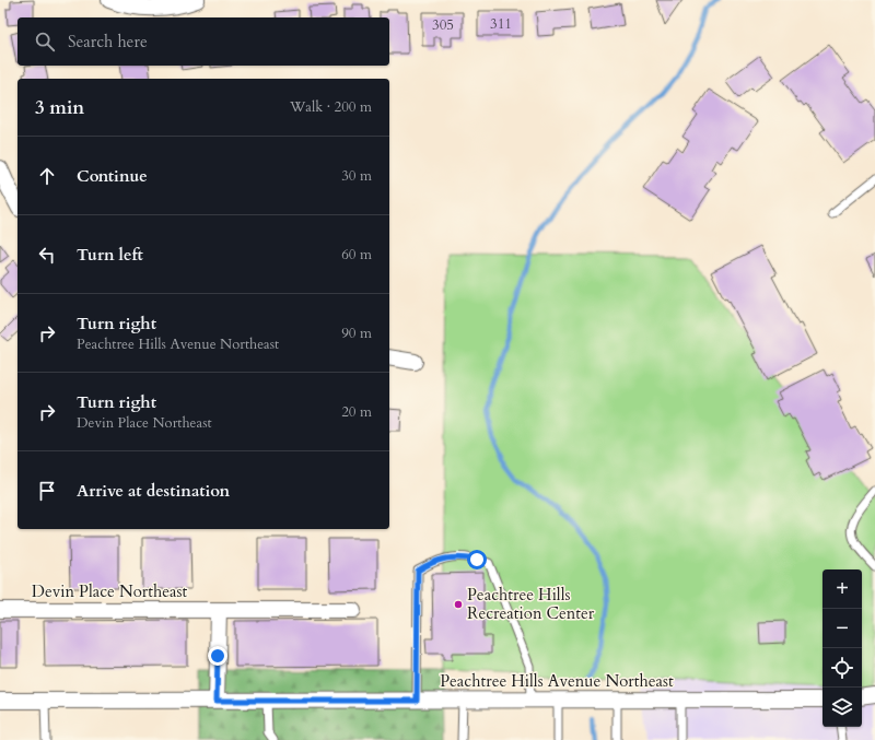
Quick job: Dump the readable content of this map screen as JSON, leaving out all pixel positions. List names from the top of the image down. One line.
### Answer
{"streets":{"street":["Devin Place Northeast","Peachtree Hills Avenue Northeast"]},"places":["Peachtree Hills Recreation Center"],"house_numbers":["311","305"],"page":{"search":"Search here","heading":["3 min","Walk · 200 m"],"list":[["Continue","30 m"],["Turn left","60 m"],["Turn right","Peachtree Hills Avenue Northeast","90 m"],["Turn right","Devin Place Northeast","20 m"],"Arrive at destination"],"map_buttons":["+","−"]}}
